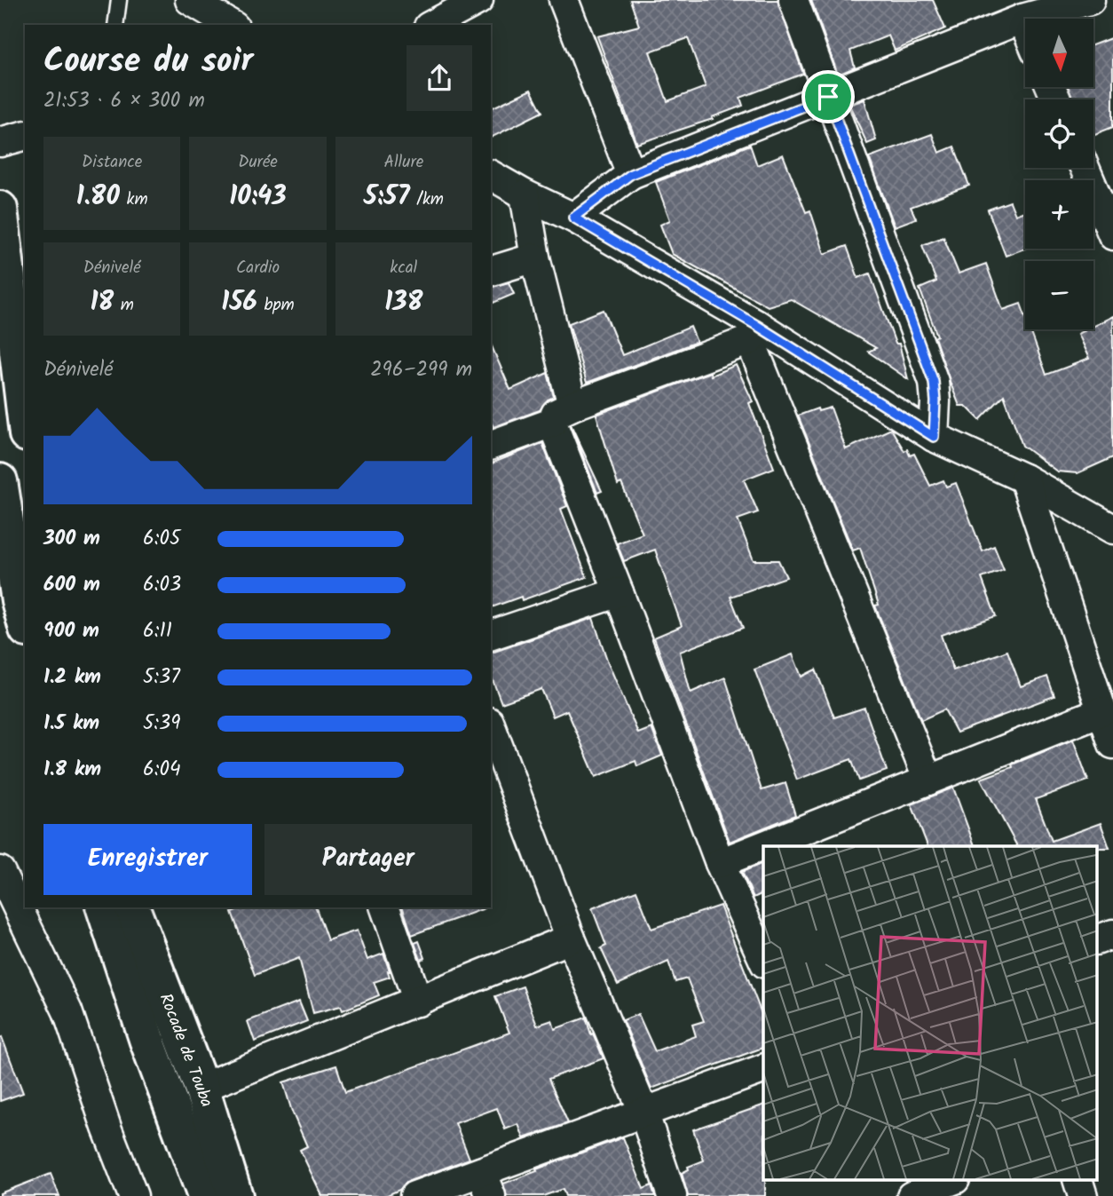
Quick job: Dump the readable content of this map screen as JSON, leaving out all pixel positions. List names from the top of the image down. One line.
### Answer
{"streets":{"main road":["Rocade de Touba"]},"north":"bottom","page":{"map_buttons":["+","−"],"heading":["Course du soir","21:53 · 6 × 300 m"],"stats":[["Distance","1.80 km"],["Durée","10:43"],["Allure","5:57 /km"],["Dénivelé","18 m"],["Cardio","156 bpm"],["kcal","138"]],"chart":["Dénivelé","296–299 m"],"list":[{"name":"300 m","note":"6:05"},{"name":"600 m","note":"6:03"},{"name":"900 m","note":"6:11"},{"name":"1.2 km","note":"5:37"},{"name":"1.5 km","note":"5:39"},{"name":"1.8 km","note":"6:04"}],"buttons":["Enregistrer","Partager"]}}
